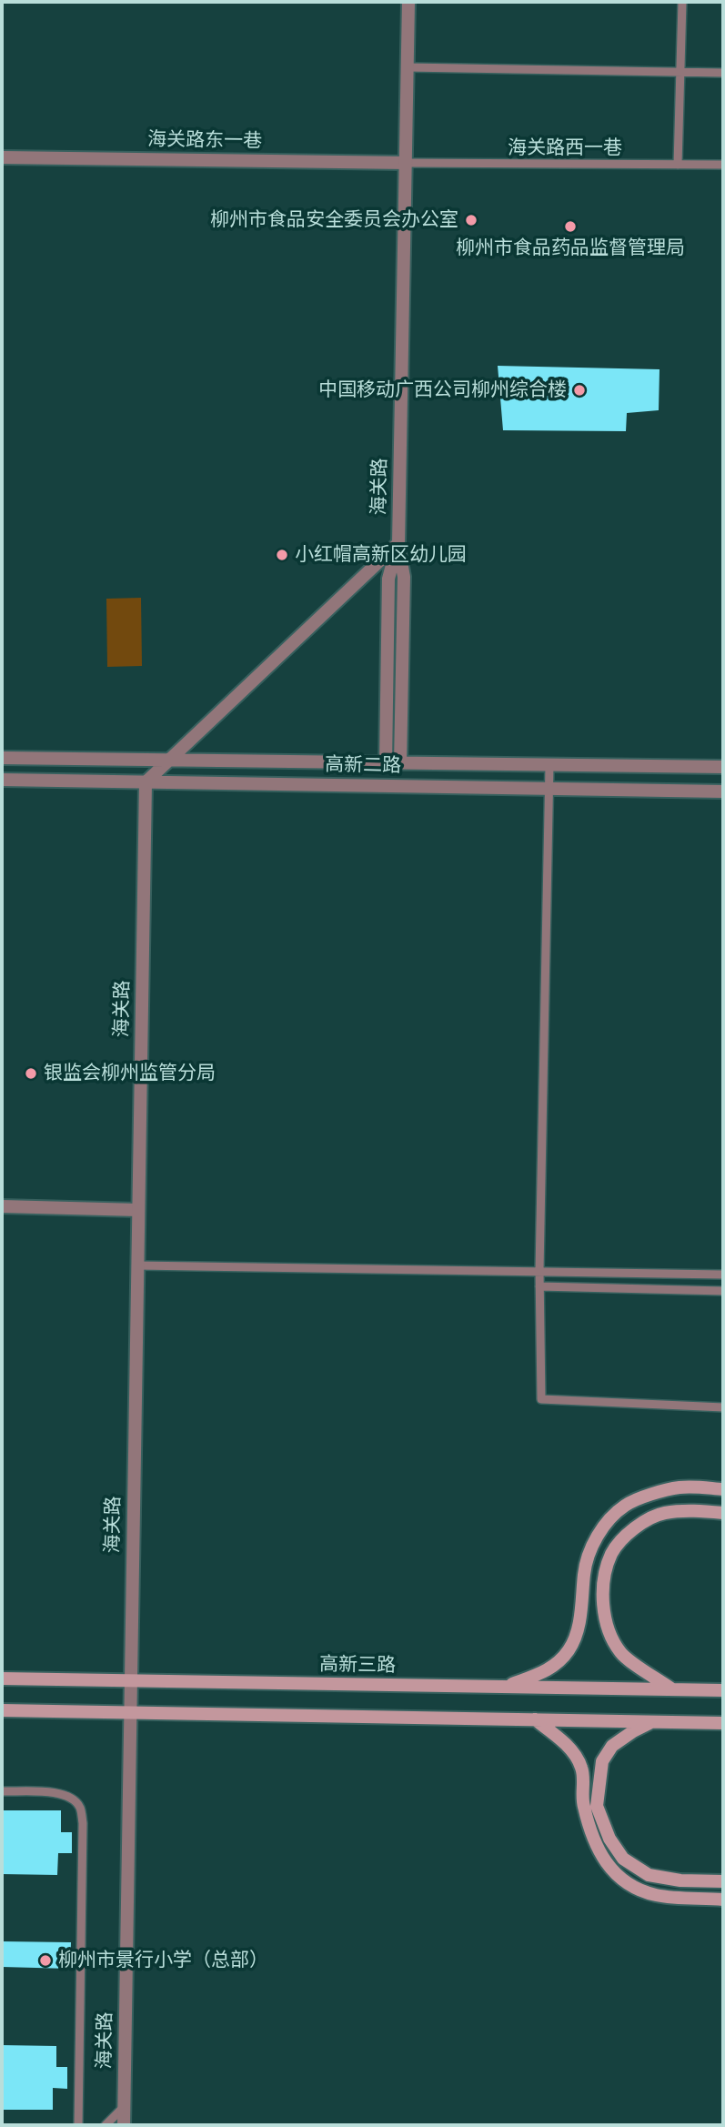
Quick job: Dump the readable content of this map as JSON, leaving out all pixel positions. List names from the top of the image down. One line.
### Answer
{"streets":{"main road":["高新三路"],"street":["海关路东一巷","海关路","高新二路"],"lane":["海关路西一巷"]},"crossings":[["海关路东一巷","海关路西一巷"],["海关路东一巷","海关路"],["海关路西一巷","海关路"],["海关路","高新二路"],["海关路","高新三路"]],"places":["柳州市食品安全委员会办公室","柳州市食品药品监督管理局","中国移动广西公司柳州综合楼","小红帽高新区幼儿园","银监会柳州监管分局","柳州市景行小学（总部）"]}
